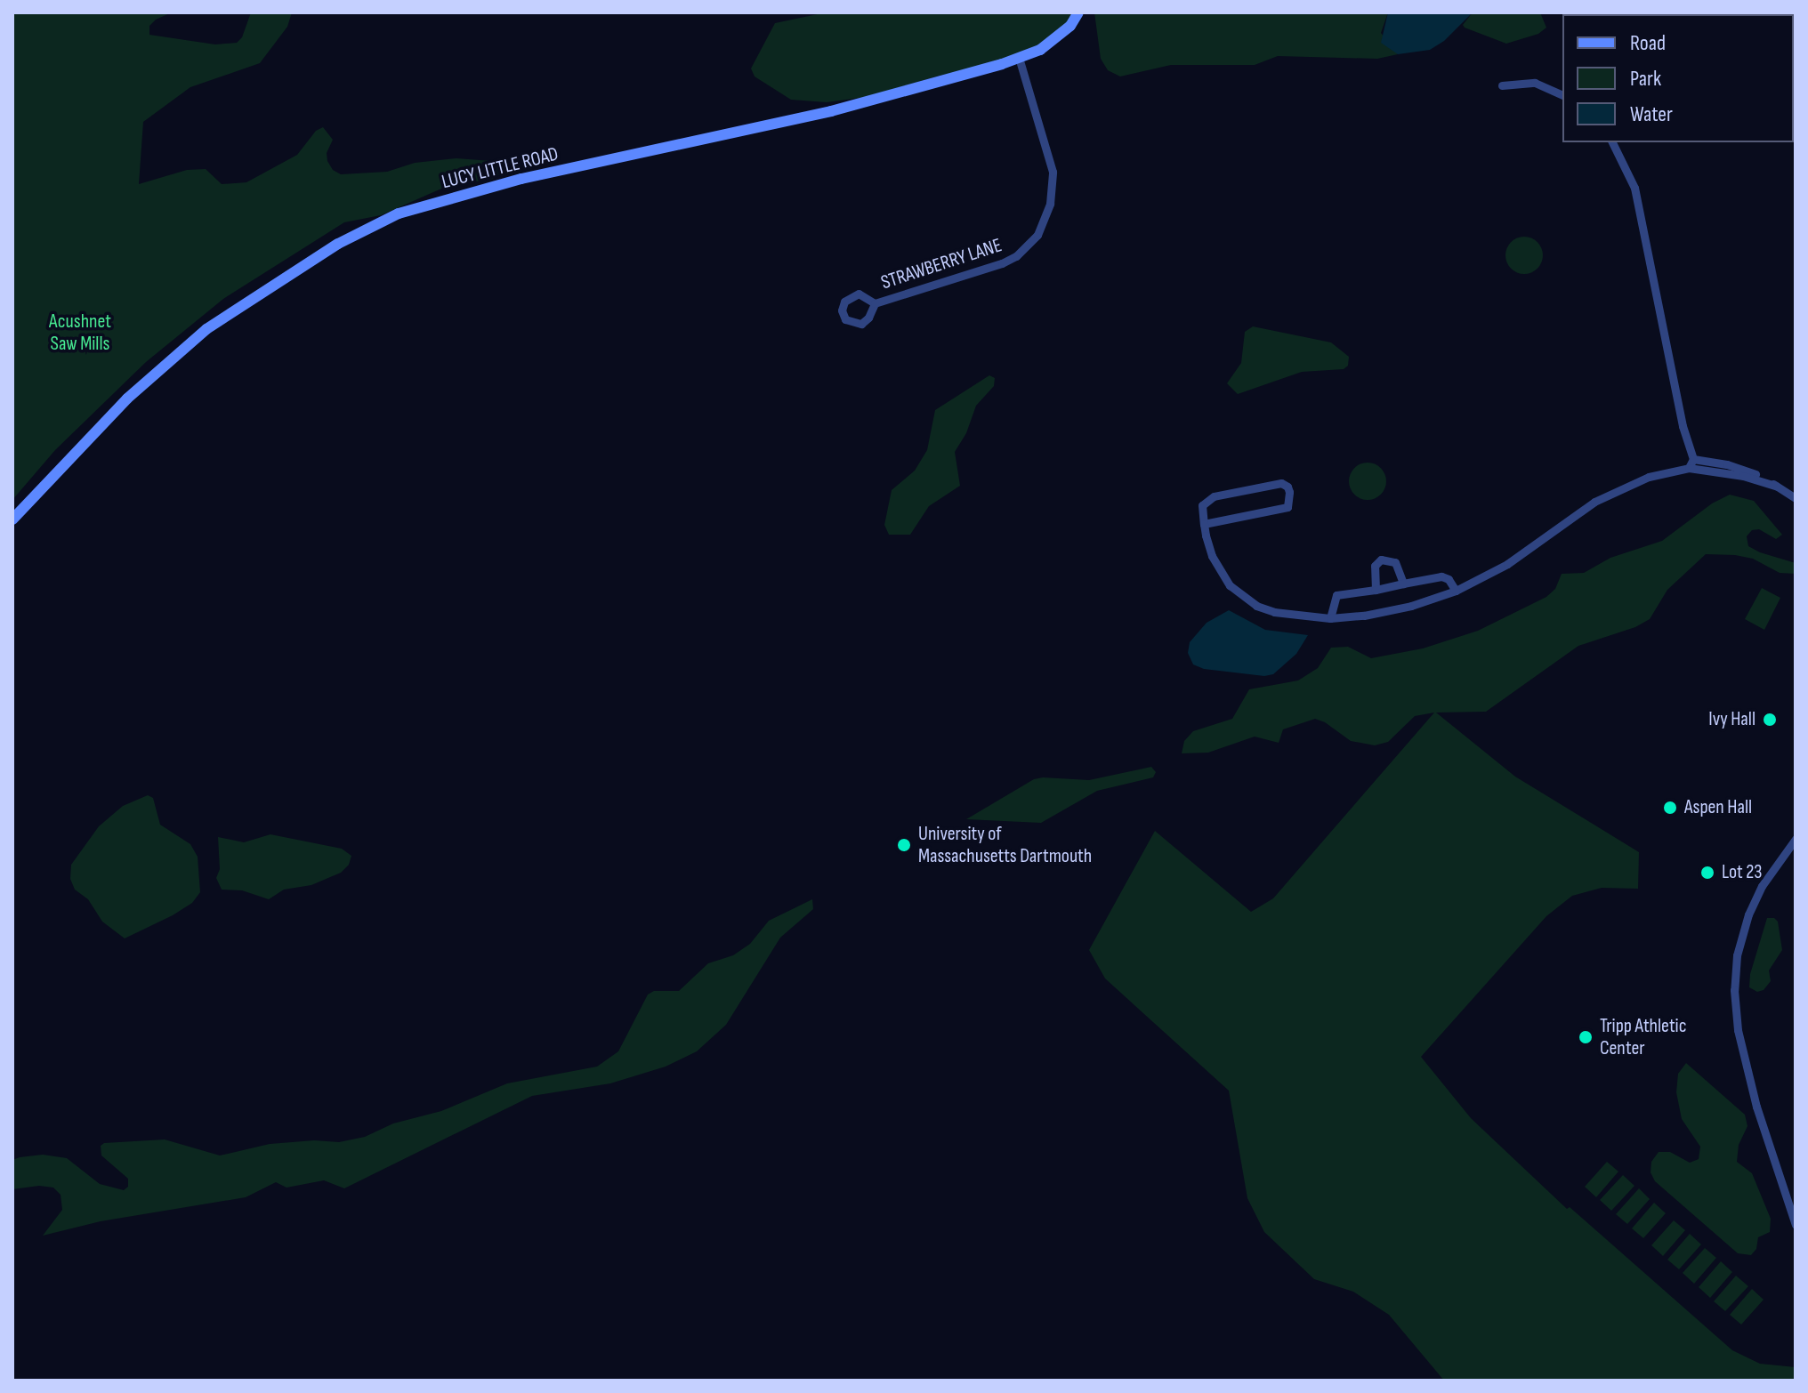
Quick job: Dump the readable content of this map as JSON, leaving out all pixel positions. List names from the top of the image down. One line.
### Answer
{"streets":{"street":["LUCY LITTLE ROAD","STRAWBERRY LANE"]},"crossings":[["LUCY LITTLE ROAD","STRAWBERRY LANE"]],"parks":["Acushnet Saw Mills"],"places":["Ivy Hall","Aspen Hall","University of Massachusetts Dartmouth","Lot 23","Tripp Athletic Center"],"legend":["Road","Park","Water"]}
